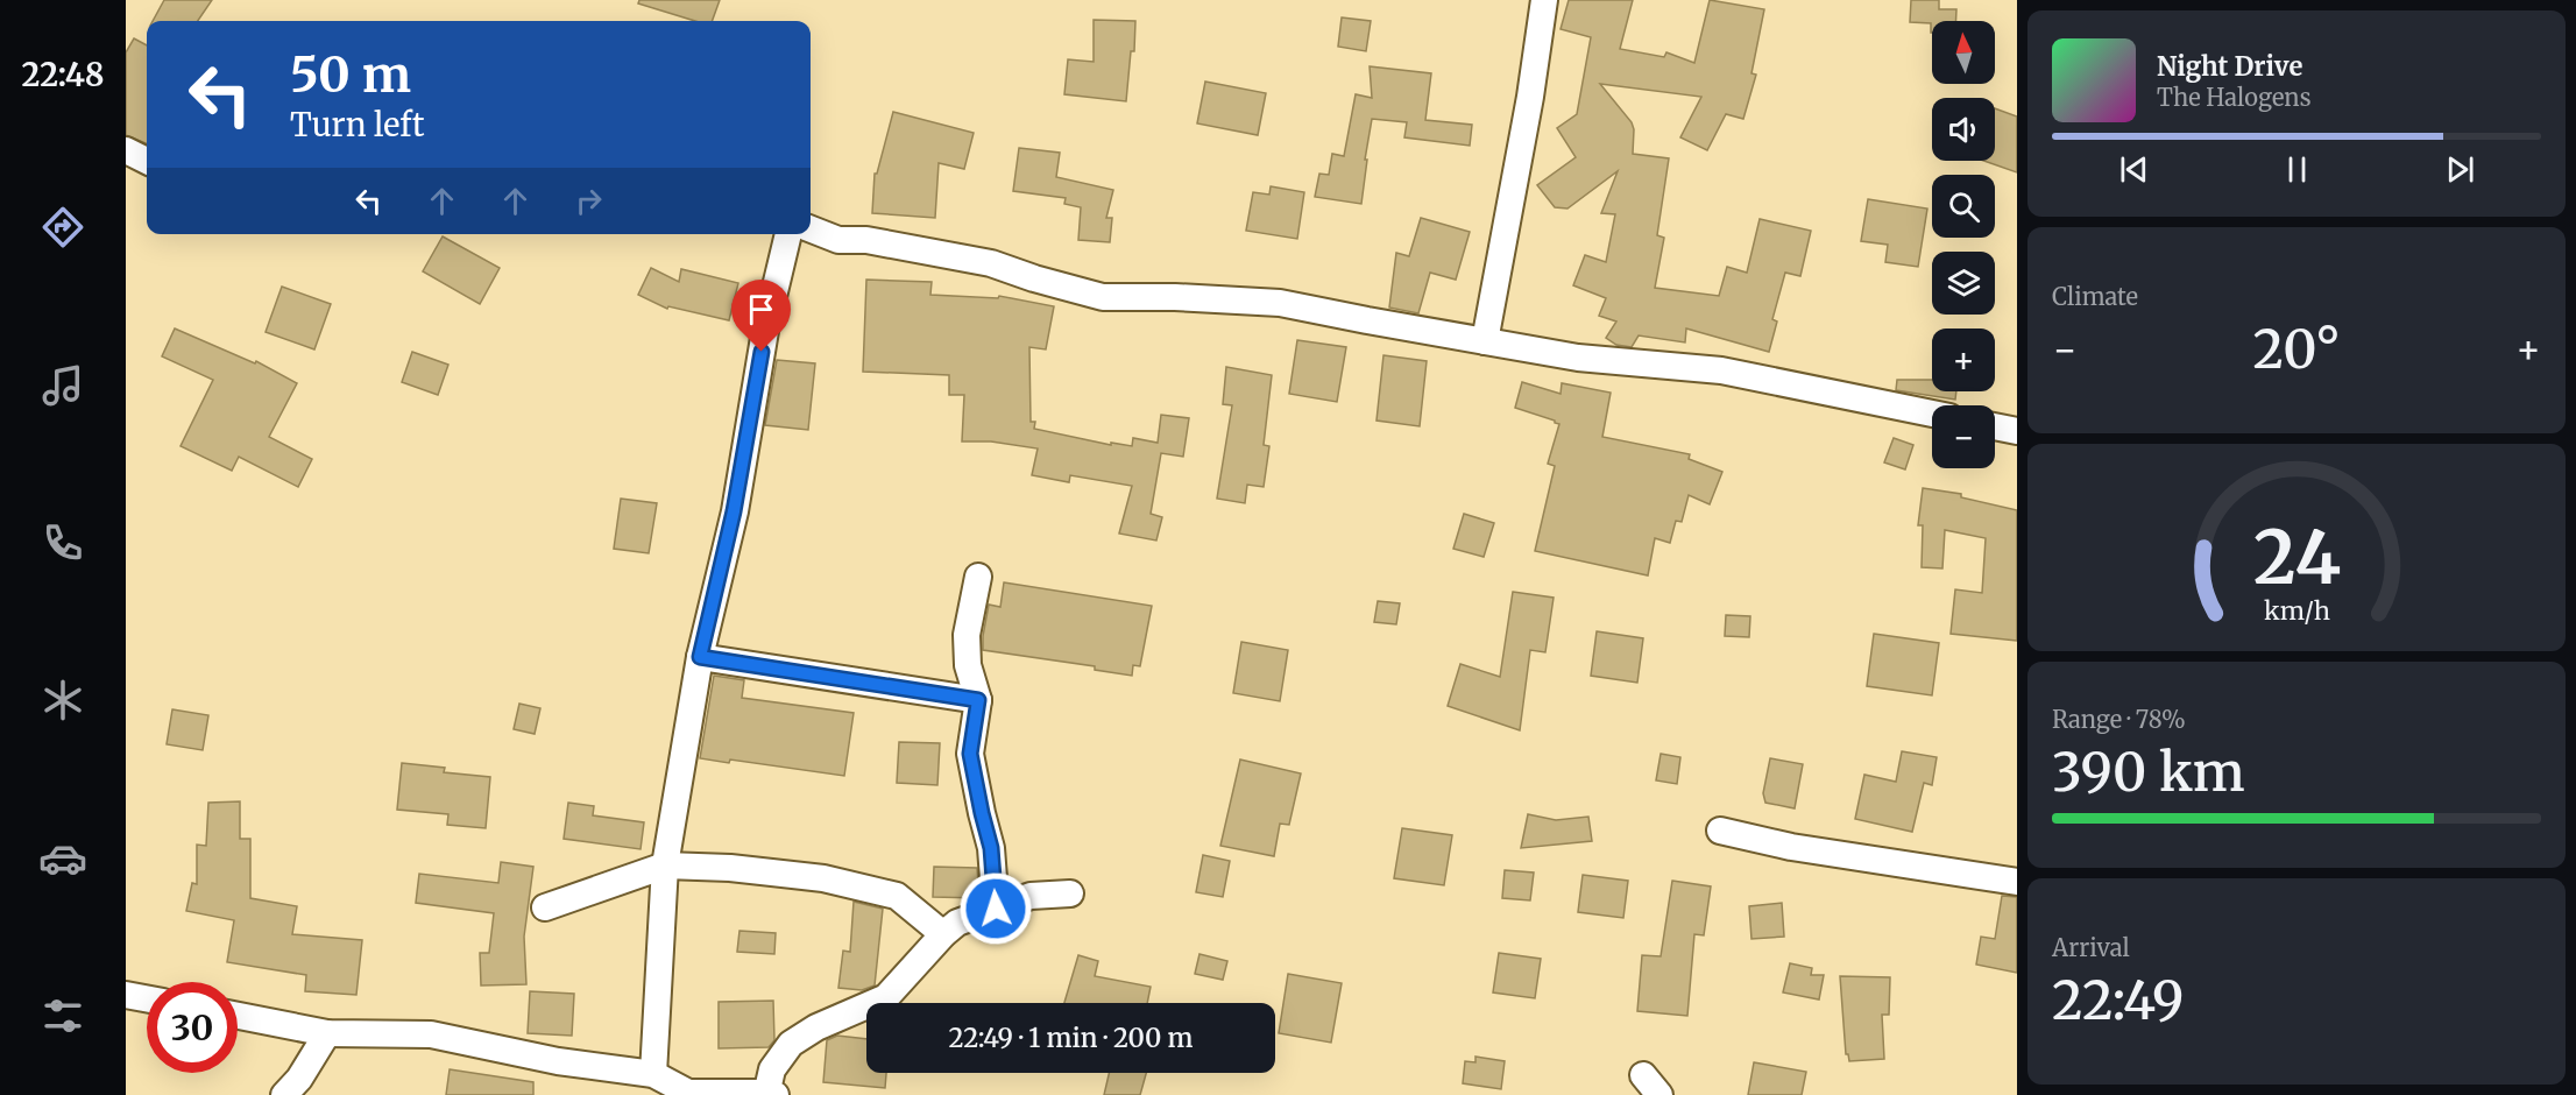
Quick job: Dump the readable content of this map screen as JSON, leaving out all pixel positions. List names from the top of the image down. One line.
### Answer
{"north":"top","page":{"tabs":"22:48","map_buttons":["+","−"],"turn":["50 m","Turn left"],"song":["Night Drive","The Halogens"],"tile":["Climate",["Range · 78%","390 km"],["Arrival","22:49"]],"heat":["−","20°","+"],"limit":"30","trip":"22:49 · 1 min · 200 m","gauge":["24","km/h"]}}
